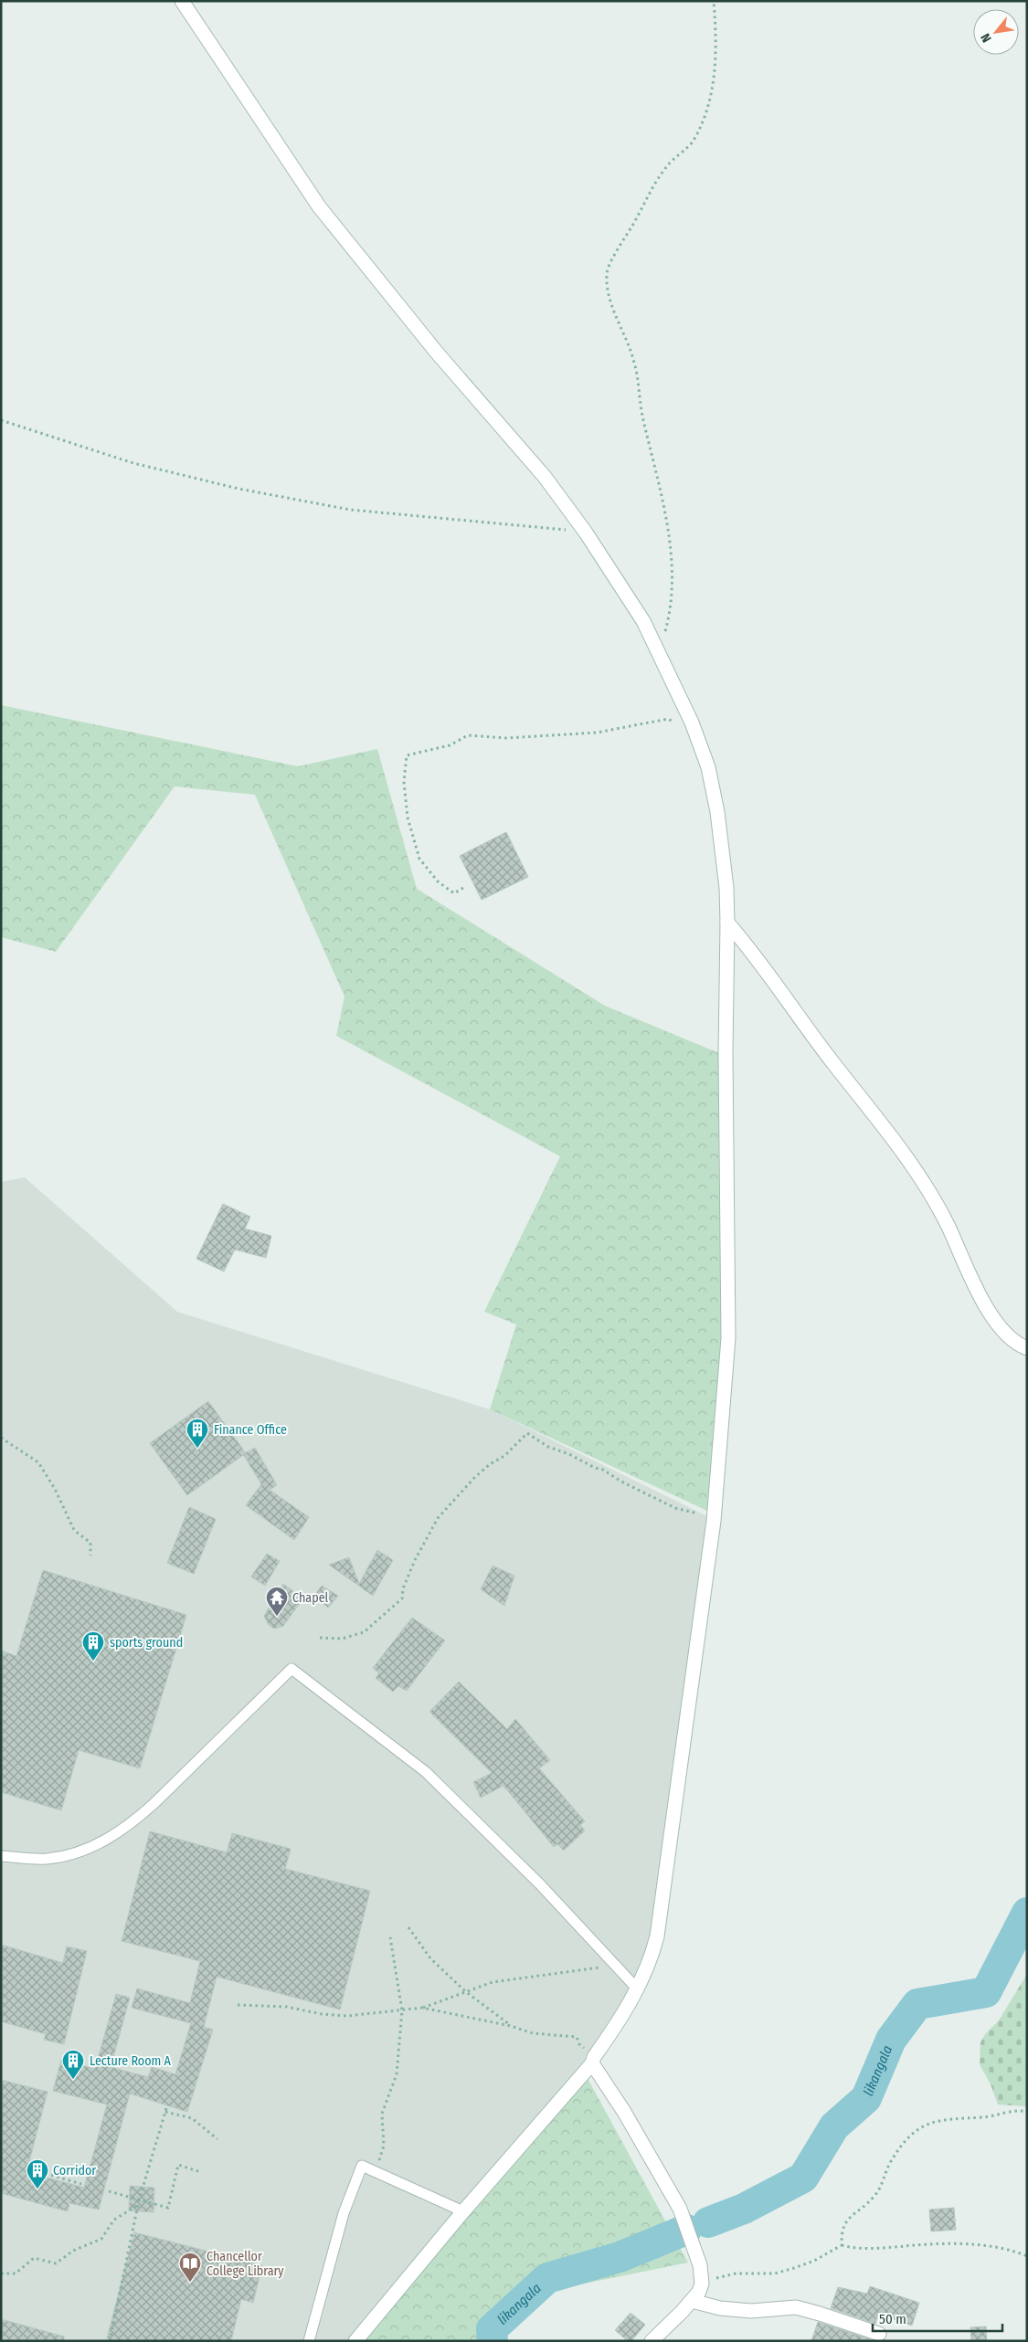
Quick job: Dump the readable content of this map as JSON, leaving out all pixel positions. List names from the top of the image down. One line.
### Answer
{"water":["likangala"],"places":{"building":["Finance Office","sports ground","Lecture Room A","Corridor"],"temple":["Chapel"],"library":["Chancellor College Library"]},"scale_bar":"50 m","north":"bottom left"}
